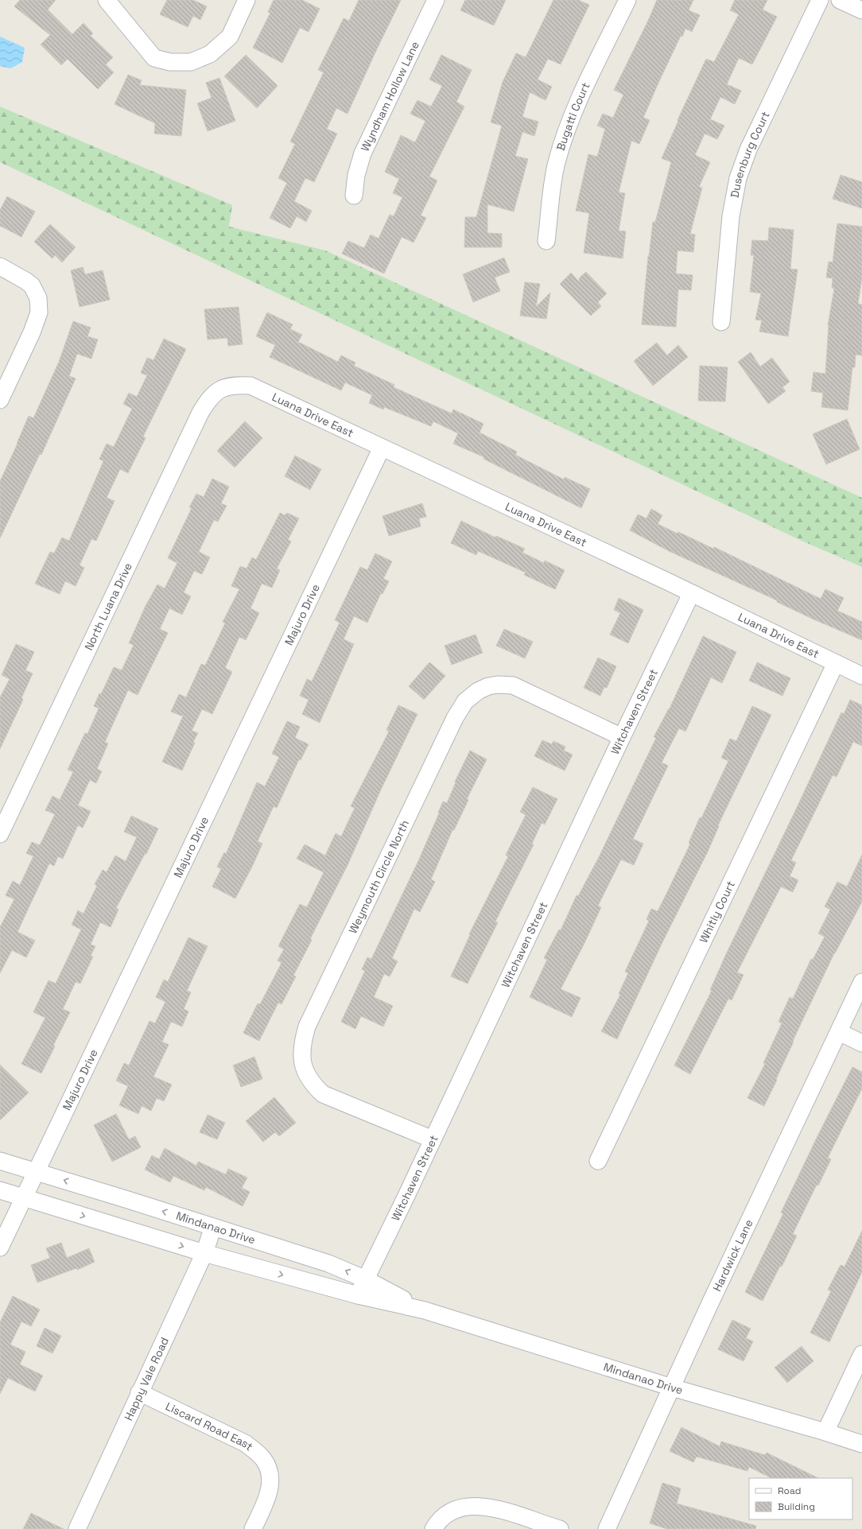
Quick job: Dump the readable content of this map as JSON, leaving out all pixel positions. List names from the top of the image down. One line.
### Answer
{"streets":{"street":["Wyndham Hollow Lane","Bugatti Court","Dusenburg Court","Luana Drive East","North Luana Drive","Majuro Drive","Witchaven Street","Weymouth Circle North","Whitly Court","Mindanao Drive","Hardwick Lane","Happy Vale Road","Liscard Road East"]},"crossings":[["Luana Drive East","North Luana Drive"],["Luana Drive East","Majuro Drive"],["Luana Drive East","Witchaven Street"],["Luana Drive East","Whitly Court"],["Majuro Drive","Mindanao Drive"],["Witchaven Street","Weymouth Circle North"],["Witchaven Street","Mindanao Drive"],["Mindanao Drive","Hardwick Lane"],["Mindanao Drive","Happy Vale Road"],["Happy Vale Road","Liscard Road East"]],"legend":["Road","Building"]}
